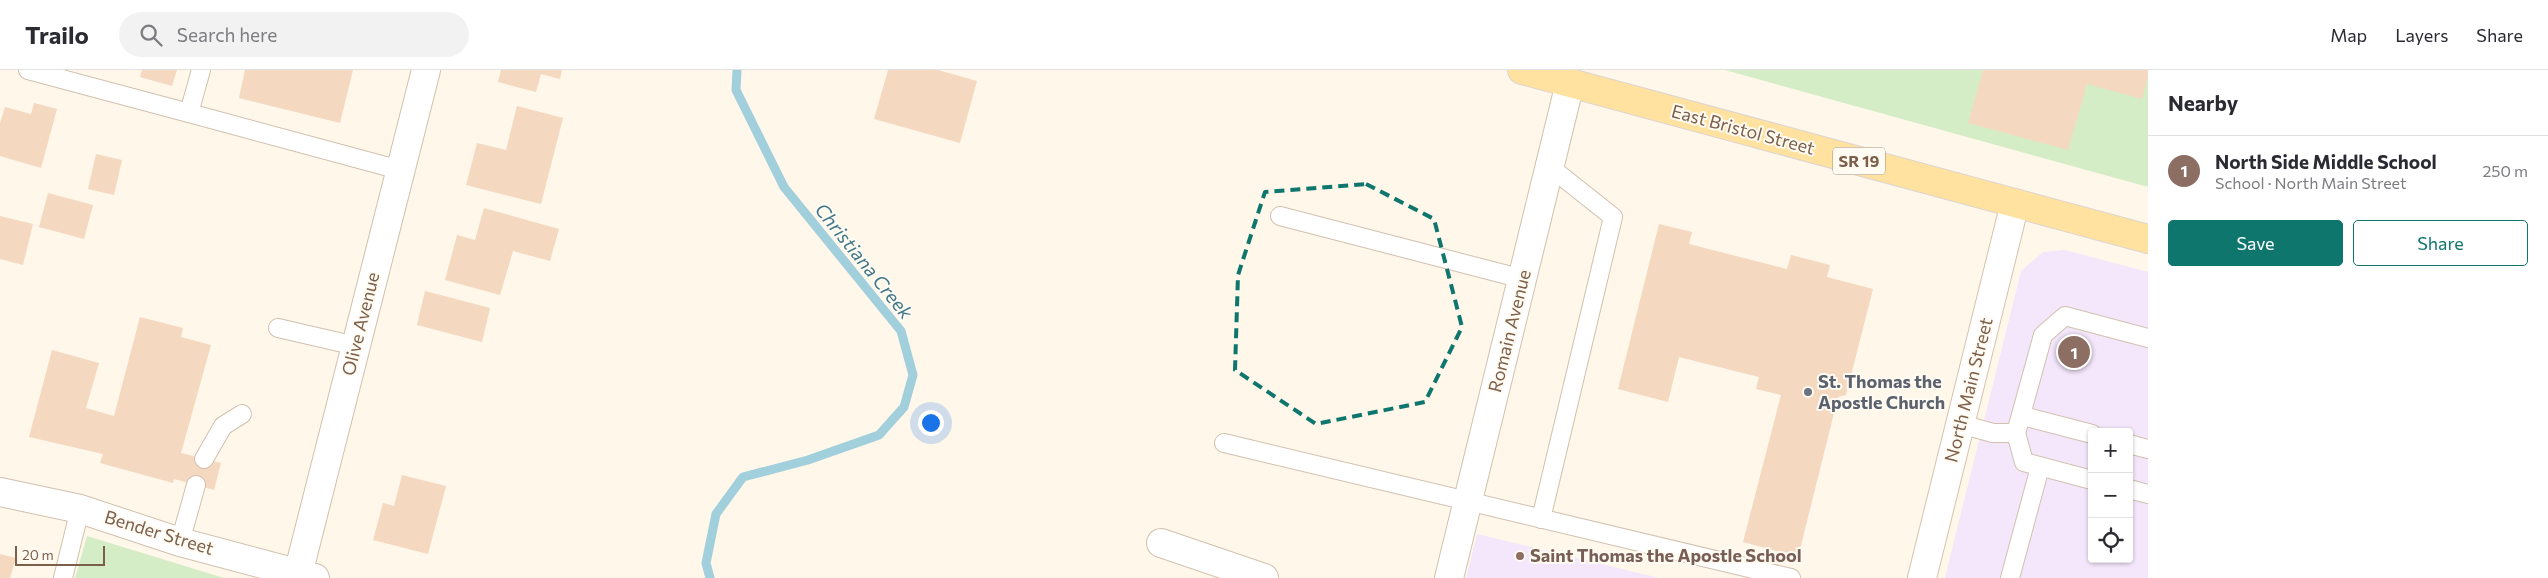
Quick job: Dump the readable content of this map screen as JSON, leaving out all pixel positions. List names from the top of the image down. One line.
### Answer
{"streets":{"main road":["East Bristol Street","SR 19"],"street":["Olive Avenue","Romain Avenue","North Main Street","Bender Street"]},"crossings":[["East Bristol Street","SR 19"],["East Bristol Street","Romain Avenue"],["East Bristol Street","North Main Street"],["SR 19","Romain Avenue"],["Olive Avenue","Bender Street"]],"water":["Christiana Creek"],"places":["St. Thomas the Apostle Church","Saint Thomas the Apostle School"],"scale_bar":"20 m","page":{"header":"Trailo","search":"Search here","nav":["Map","Layers","Share"],"heading":"Nearby","list":[{"mark":"1","name":"North Side Middle School","note":"School · North Main Street","value":"250 m"}],"buttons":["Save","Share"],"pins":"1","map_buttons":["+","−"],"scale":"20 m"}}
